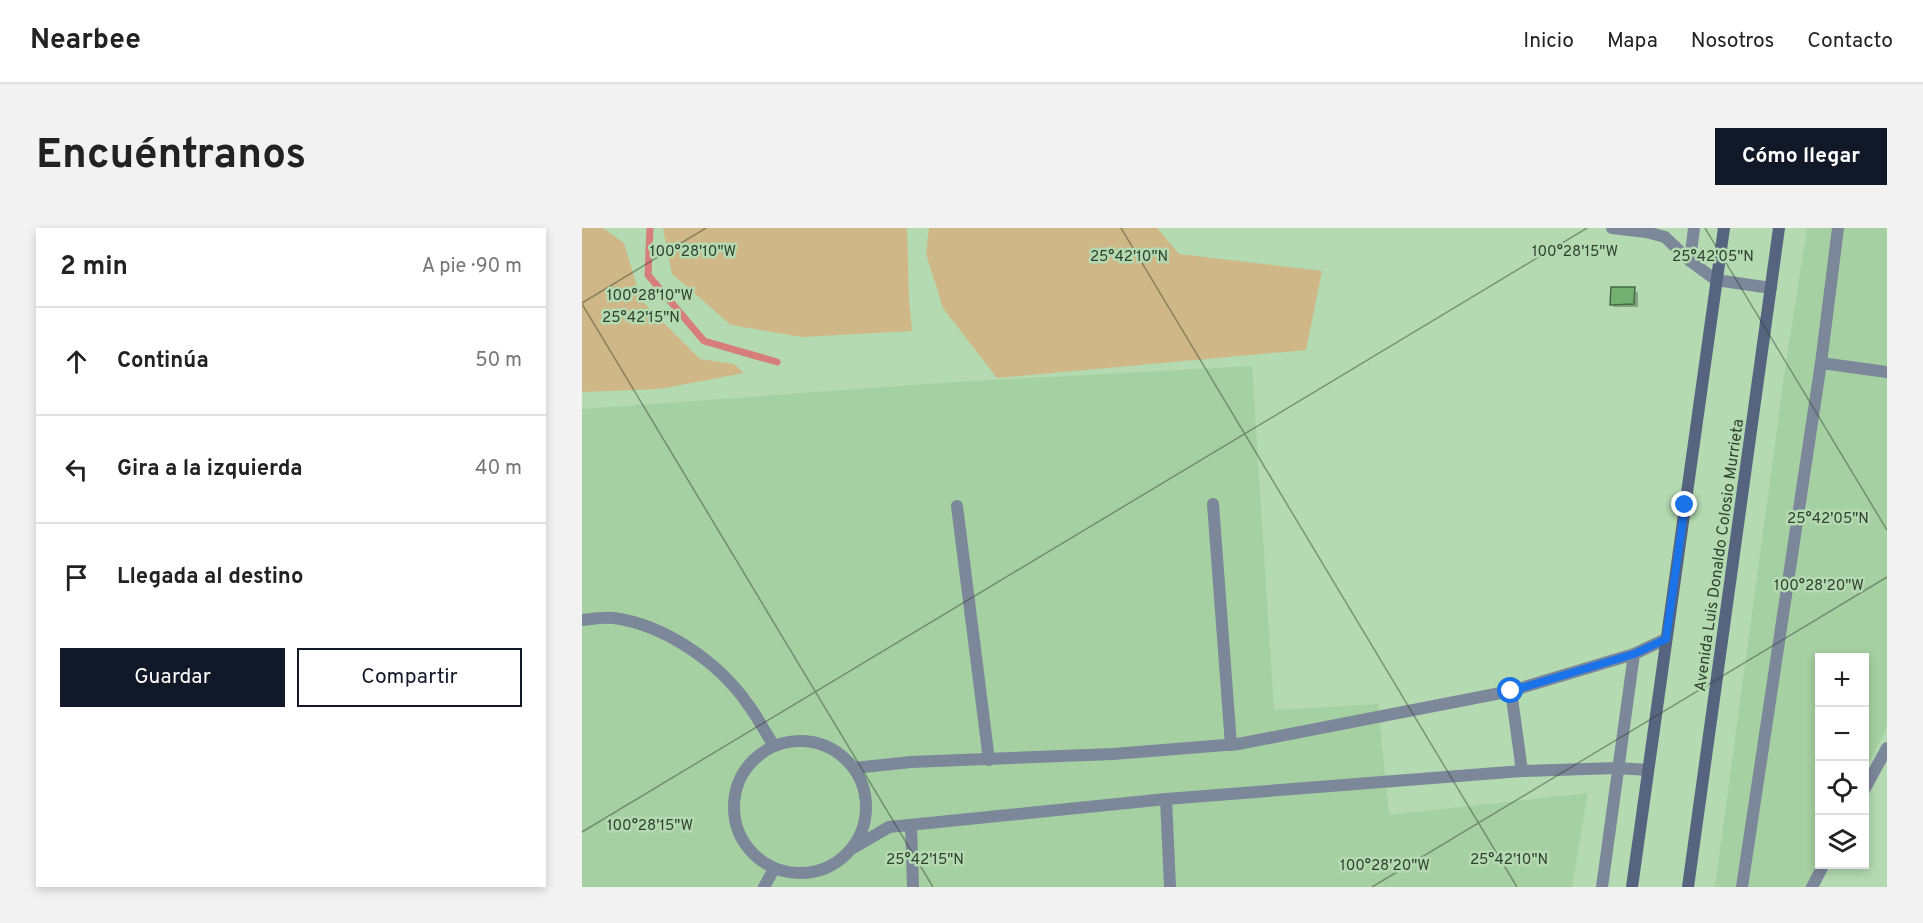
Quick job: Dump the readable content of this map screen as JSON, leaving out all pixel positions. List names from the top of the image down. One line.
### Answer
{"streets":{"main road":["Avenida Luis Donaldo Colosio Murrieta"]},"page":{"header":"Nearbee","nav":["Inicio","Mapa","Nosotros","Contacto"],"buttons":["Cómo llegar",["Guardar","Compartir"]],"title":"Encuéntranos","heading":["2 min","A pie · 90 m"],"list":[["Continúa","50 m"],["Gira a la izquierda","40 m"],"Llegada al destino"],"map_buttons":["+","−"]},"coordinates":["100°28'10\"W","100°28'15\"W","25°42'10\"N","25°42'05\"N","25°42'15\"N","100°28'20\"W"]}
